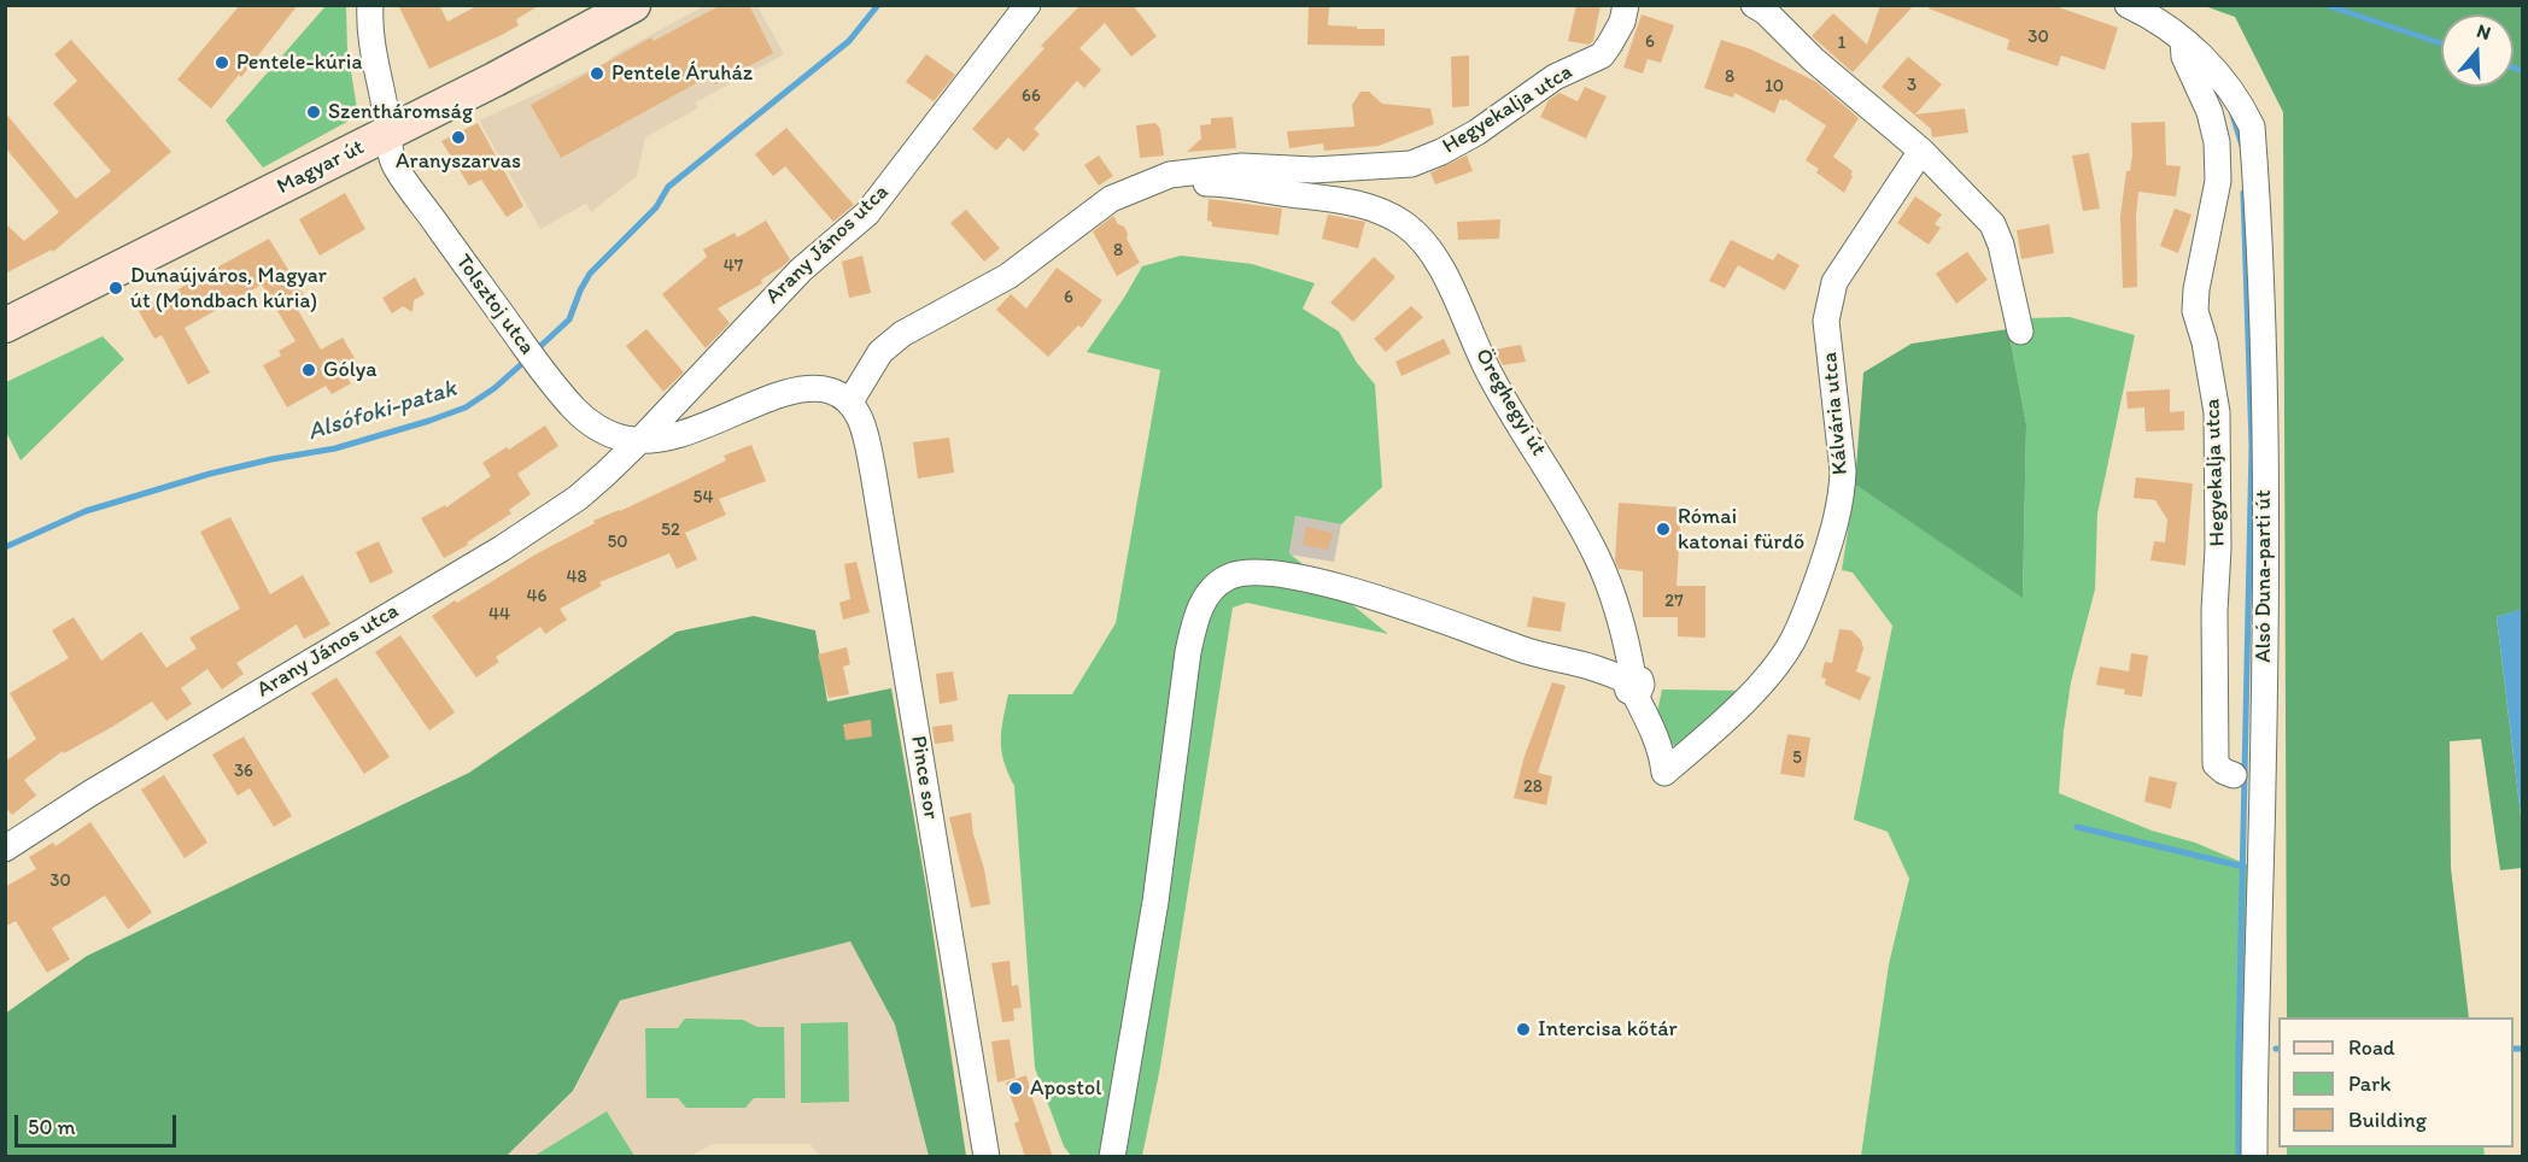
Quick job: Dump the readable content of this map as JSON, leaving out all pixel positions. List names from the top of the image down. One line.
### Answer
{"streets":{"street":["Hegyekalja utca","Magyar út","Arany János utca","Tolsztoj utca","Öreghegyi út","Kálvária utca","Alsó Duna-parti út","Pince sor"]},"crossings":[["Hegyekalja utca","Öreghegyi út"],["Hegyekalja utca","Alsó Duna-parti út"],["Magyar út","Tolsztoj utca"],["Arany János utca","Tolsztoj utca"],["Öreghegyi út","Kálvária utca"],["Öreghegyi út","Pince sor"]],"water":["Alsófoki-patak"],"places":["Pentele-kúria","Pentele Áruház","Szentháromság","Aranyszarvas","Dunaújváros, Magyar út (Mondbach kúria)","Gólya","Római katonai fürdő","Intercisa kőtár","Apostol"],"house_numbers":["30","6","1","8","3","10","66","8","47","6","54","52","50","48","46","27","44","5","36","28","30"],"legend":["Road","Park","Building"],"scale_bar":"50 m","north":"top"}
